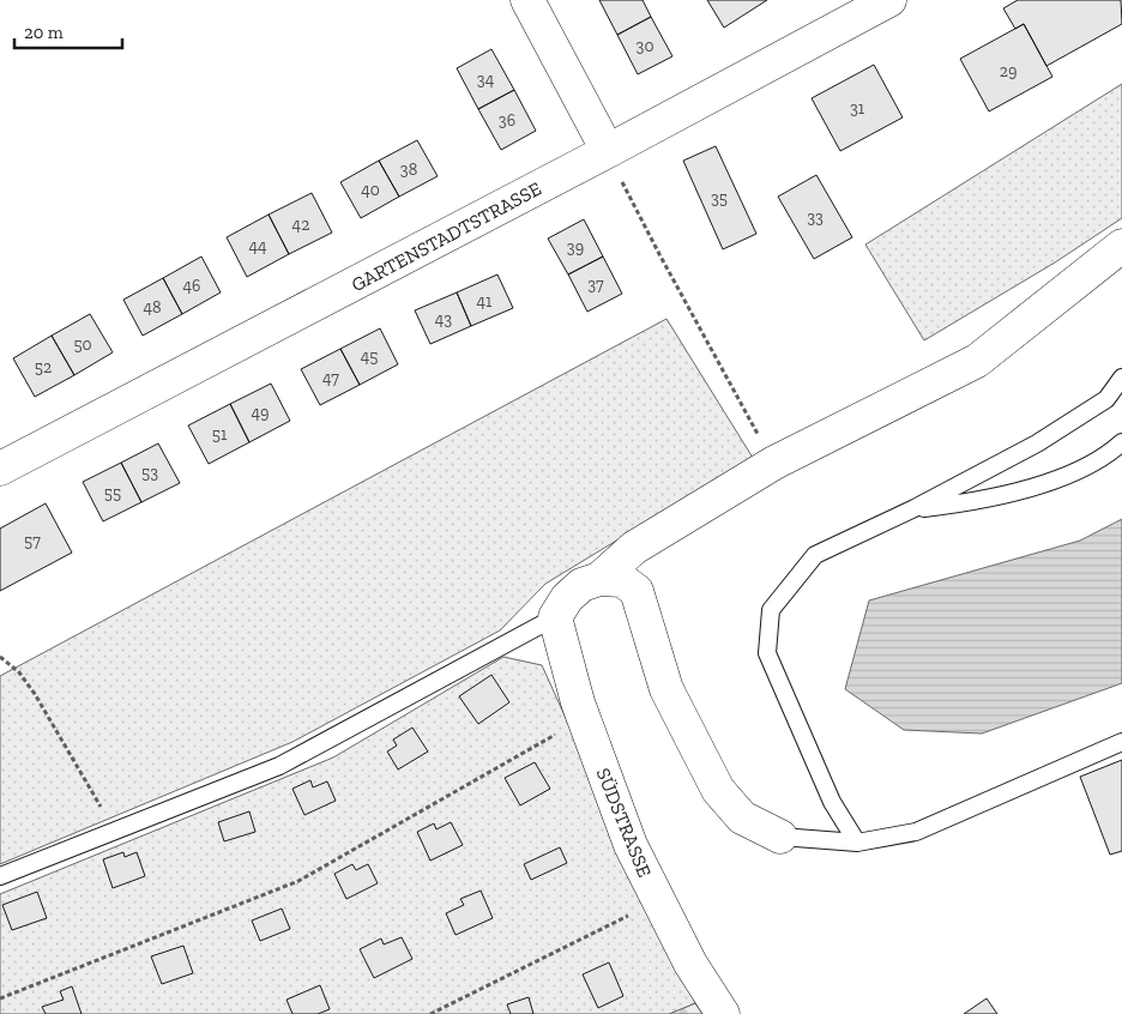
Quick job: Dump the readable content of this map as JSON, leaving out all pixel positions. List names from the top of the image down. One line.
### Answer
{"streets":{"street":["GARTENSTADTSTRASSE","SÜDSTRASSE"]},"house_numbers":["30","29","34","31","36","38","40","35","33","42","44","39","37","46","41","48","43","50","45","52","47","49","51","53","55","57"],"scale_bar":"20 m"}
